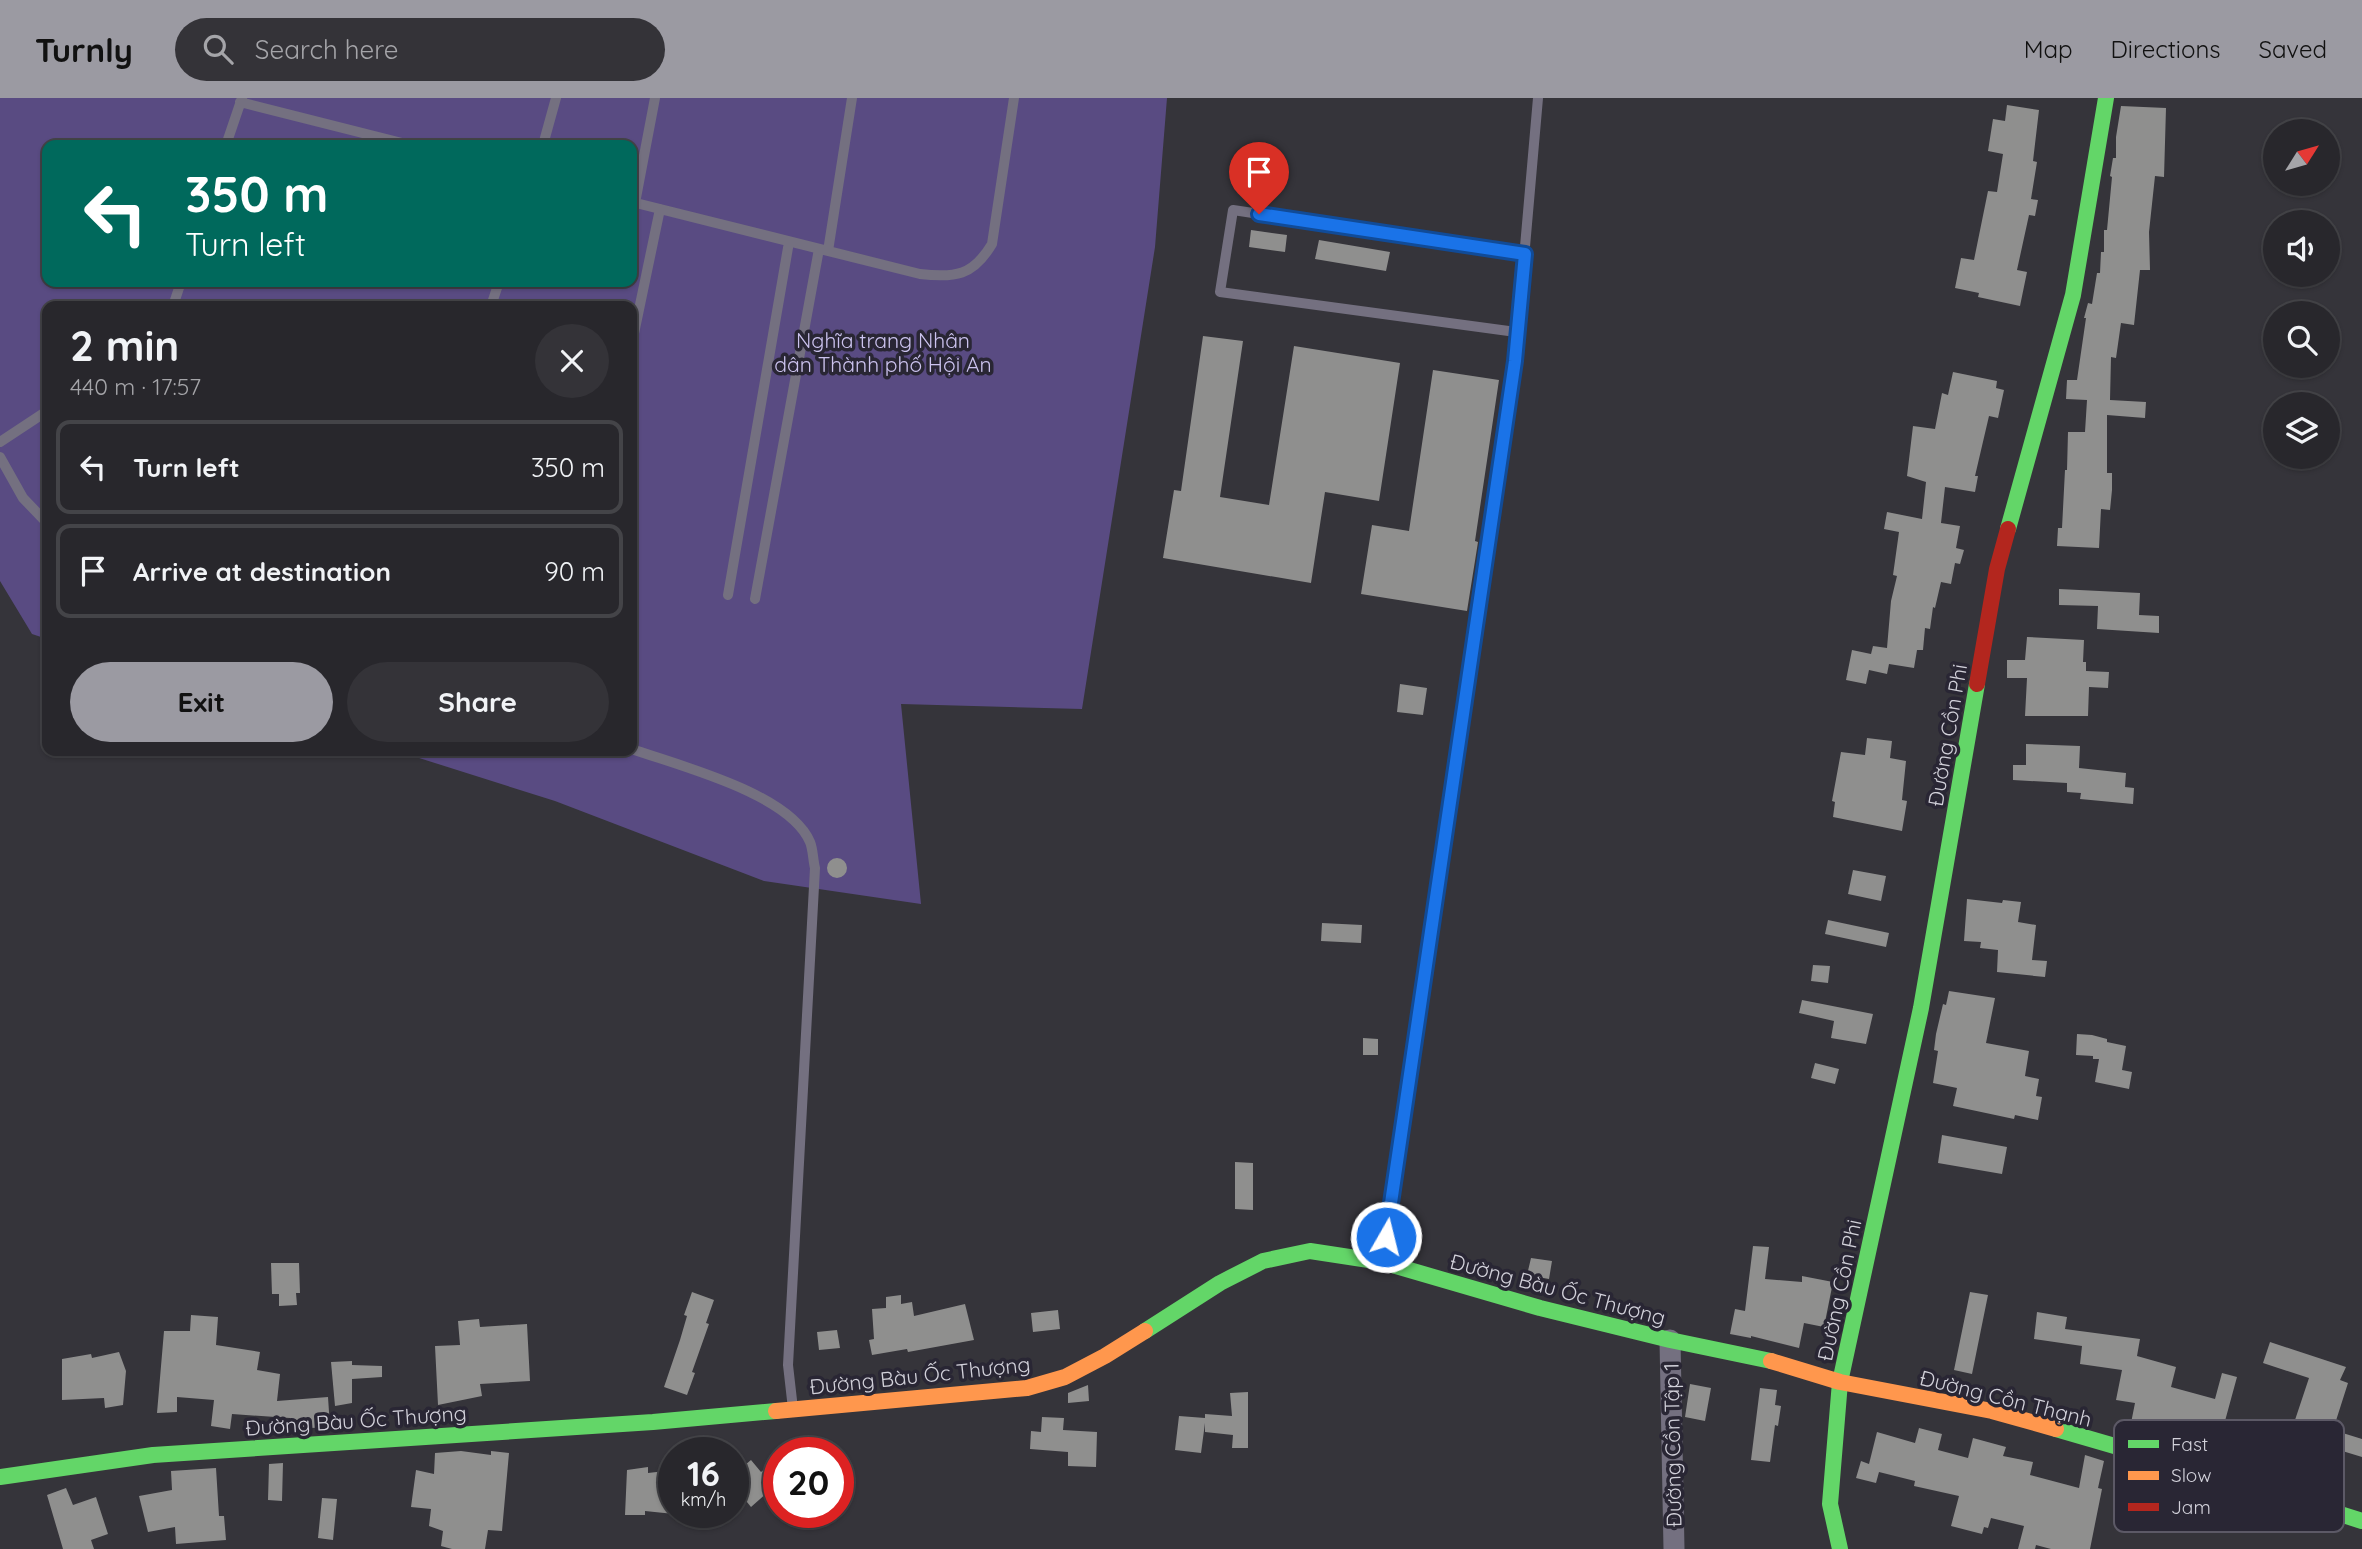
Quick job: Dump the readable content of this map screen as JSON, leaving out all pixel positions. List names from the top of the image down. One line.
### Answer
{"streets":{"street":["Đường Cồn Phi","Đường Bàu Ốc Thượng","Đường Cồn Thạnh","Đường Cồn Tập 1"]},"crossings":[["Đường Cồn Phi","Đường Bàu Ốc Thượng"],["Đường Cồn Phi","Đường Cồn Thạnh"],["Đường Bàu Ốc Thượng","Đường Cồn Thạnh"],["Đường Bàu Ốc Thượng","Đường Cồn Tập 1"]],"parks":["Nghĩa trang Nhân dân Thành phố Hội An"],"legend":["Fast","Slow","Jam"],"north":"top right","page":{"header":"Turnly","search":"Search here","nav":["Map","Directions","Saved"],"turn":["350 m","Turn left"],"heading":["2 min","440 m · 17:57"],"list":[{"name":"Turn left","value":"350 m"},{"name":"Arrive at destination","value":"90 m"}],"buttons":["Exit","Share"],"speed":"16 km/h","limit":"20"}}
